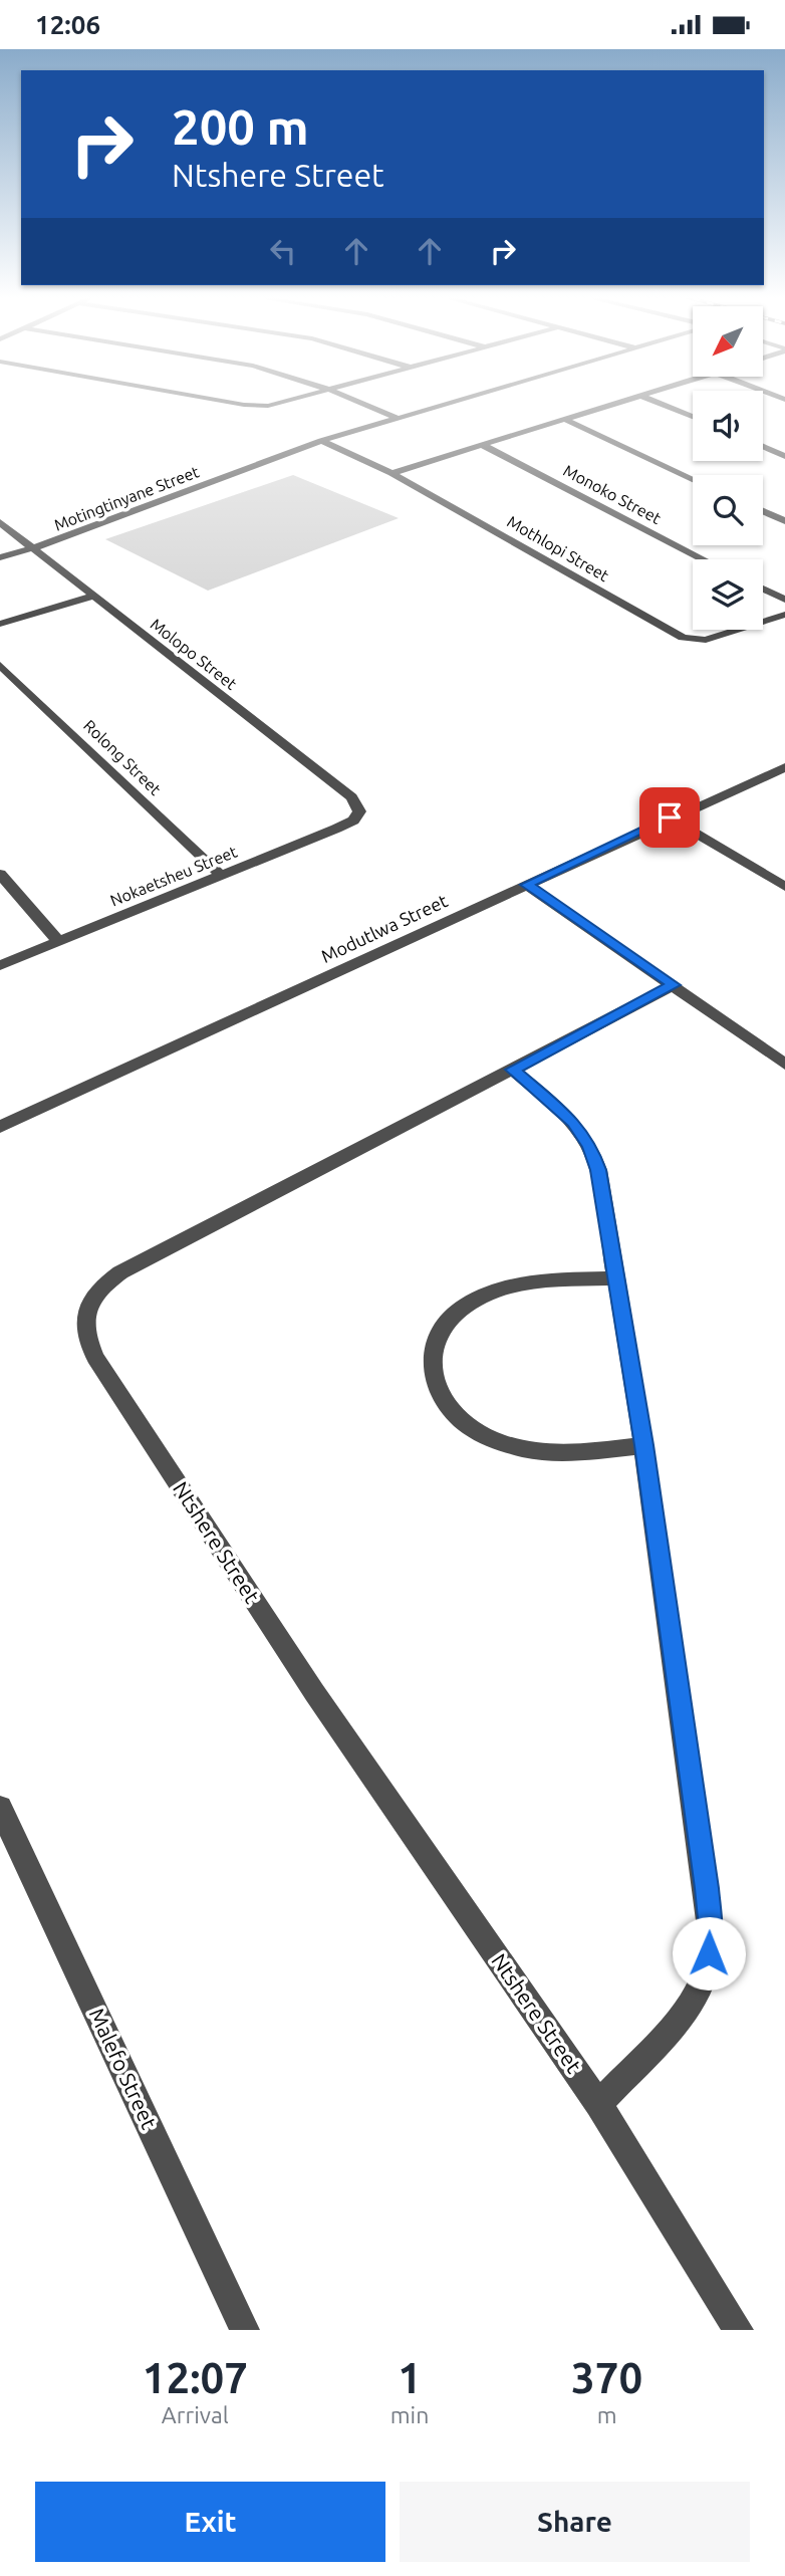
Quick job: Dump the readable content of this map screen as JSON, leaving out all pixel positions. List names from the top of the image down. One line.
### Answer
{"streets":{"street":["Monoko Street","Motingtinyane Street","Mothlopi Street","Molopo Street","Rolong Street","Nokaetsheu Street","Modutlwa Street","Ntshere Street","Malefo Street"]},"crossings":[["Motingtinyane Street","Mothlopi Street"],["Motingtinyane Street","Molopo Street"],["Molopo Street","Nokaetsheu Street"],["Rolong Street","Nokaetsheu Street"]],"north":"bottom left","page":{"status":"12:06","turn":["200 m","Ntshere Street"],"eta":["12:07","Arrival","1","min","370","m"],"buttons":["Exit","Share"]}}
